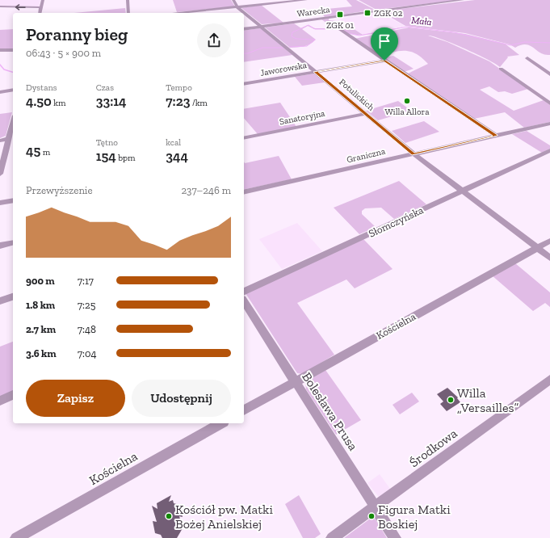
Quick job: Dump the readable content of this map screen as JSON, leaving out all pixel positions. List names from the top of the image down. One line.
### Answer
{"streets":{"street":["Warecka","Jaworowska","Potulickich","Sanatoryjna","Graniczna","Słomczyńska","Kościelna","Bolesława Prusa","Środkowa"]},"crossings":[["Warecka","Potulickich"],["Jaworowska","Potulickich"],["Potulickich","Sanatoryjna"],["Potulickich","Graniczna"],["Potulickich","Słomczyńska"],["Potulickich","Kościelna"],["Kościelna","Bolesława Prusa"],["Bolesława Prusa","Środkowa"]],"water":["Mała"],"places":{"transit":["ZGK 02","ZGK 01"],"other":["Willa Allora","Willa „Versailles”","Kościół pw. Matki Bożej Anielskiej","Figura Matki Boskiej"]},"page":{"heading":["Poranny bieg","06:43 · 5 × 900 m"],"stats":[["Dystans","4.50 km"],["Czas","33:14"],["Tempo","7:23 /km"],["45 m"],["Tętno","154 bpm"],["kcal","344"]],"chart":["Przewyższenie","237–246 m"],"list":[{"name":"900 m","note":"7:17"},{"name":"1.8 km","note":"7:25"},{"name":"2.7 km","note":"7:48"},{"name":"3.6 km","note":"7:04"}],"buttons":["Zapisz","Udostępnij"]}}
